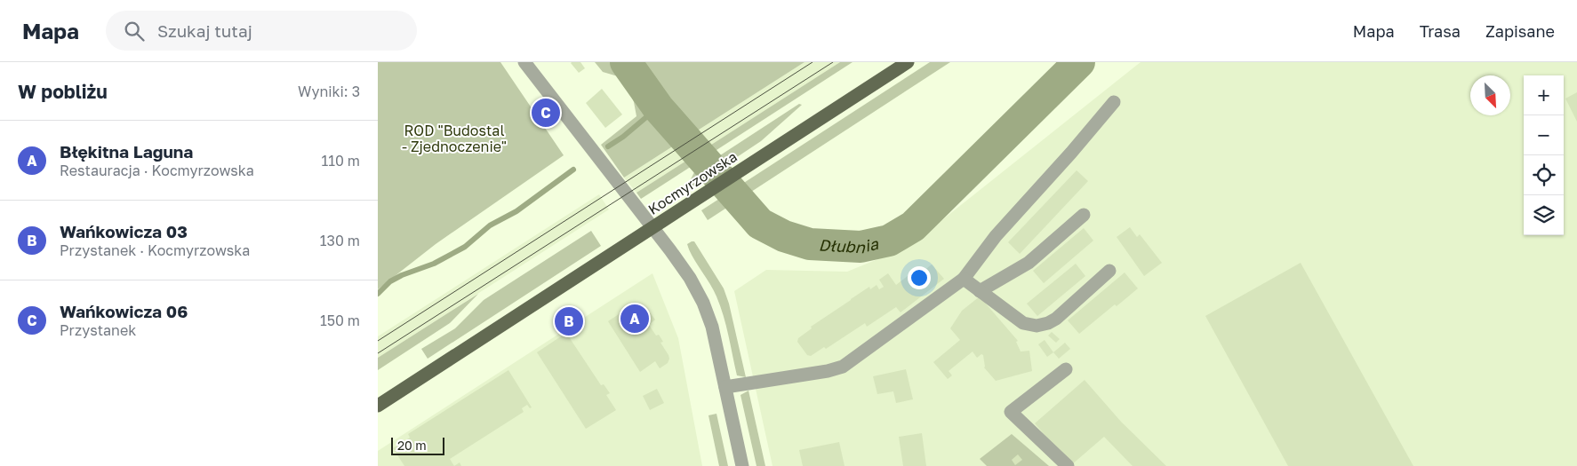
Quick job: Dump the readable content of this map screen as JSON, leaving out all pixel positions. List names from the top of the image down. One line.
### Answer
{"streets":{"main road":["Kocmyrzowska"]},"water":["Dłubnia"],"parks":["ROD \"Budostal - Zjednoczenie\""],"scale_bar":"20 m","north":"bottom right","page":{"header":"Mapa","search":"Szukaj tutaj","nav":["Mapa","Trasa","Zapisane"],"heading":["W pobliżu","Wyniki: 3"],"map_buttons":["+","−"],"pins":["C","A","B"],"list":[{"mark":"A","name":"Błękitna Laguna","note":"Restauracja · Kocmyrzowska","value":"110 m"},{"mark":"B","name":"Wańkowicza 03","note":"Przystanek · Kocmyrzowska","value":"130 m"},{"mark":"C","name":"Wańkowicza 06","note":"Przystanek","value":"150 m"}],"scale":"20 m"}}
